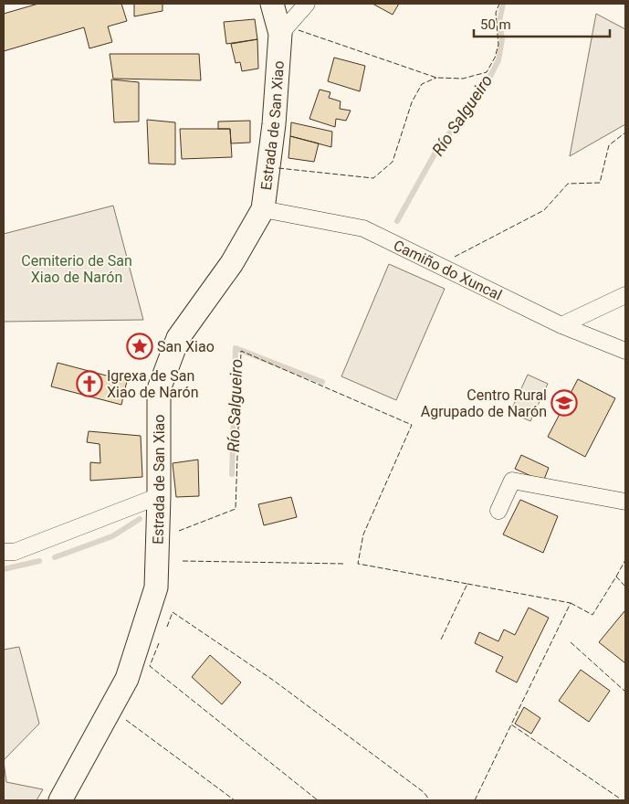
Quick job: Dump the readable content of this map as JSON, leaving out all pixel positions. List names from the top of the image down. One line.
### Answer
{"streets":{"street":["Estrada de San Xiao","Camiño do Xuncal"]},"crossings":[["Estrada de San Xiao","Camiño do Xuncal"]],"water":["Río Salgueiro"],"parks":["Cemiterio de San Xiao de Narón"],"places":{"place":["San Xiao"],"church":["Igrexa de San Xiao de Narón"],"school or university":["Centro Rural Agrupado de Narón"]},"scale_bar":"50 m"}
